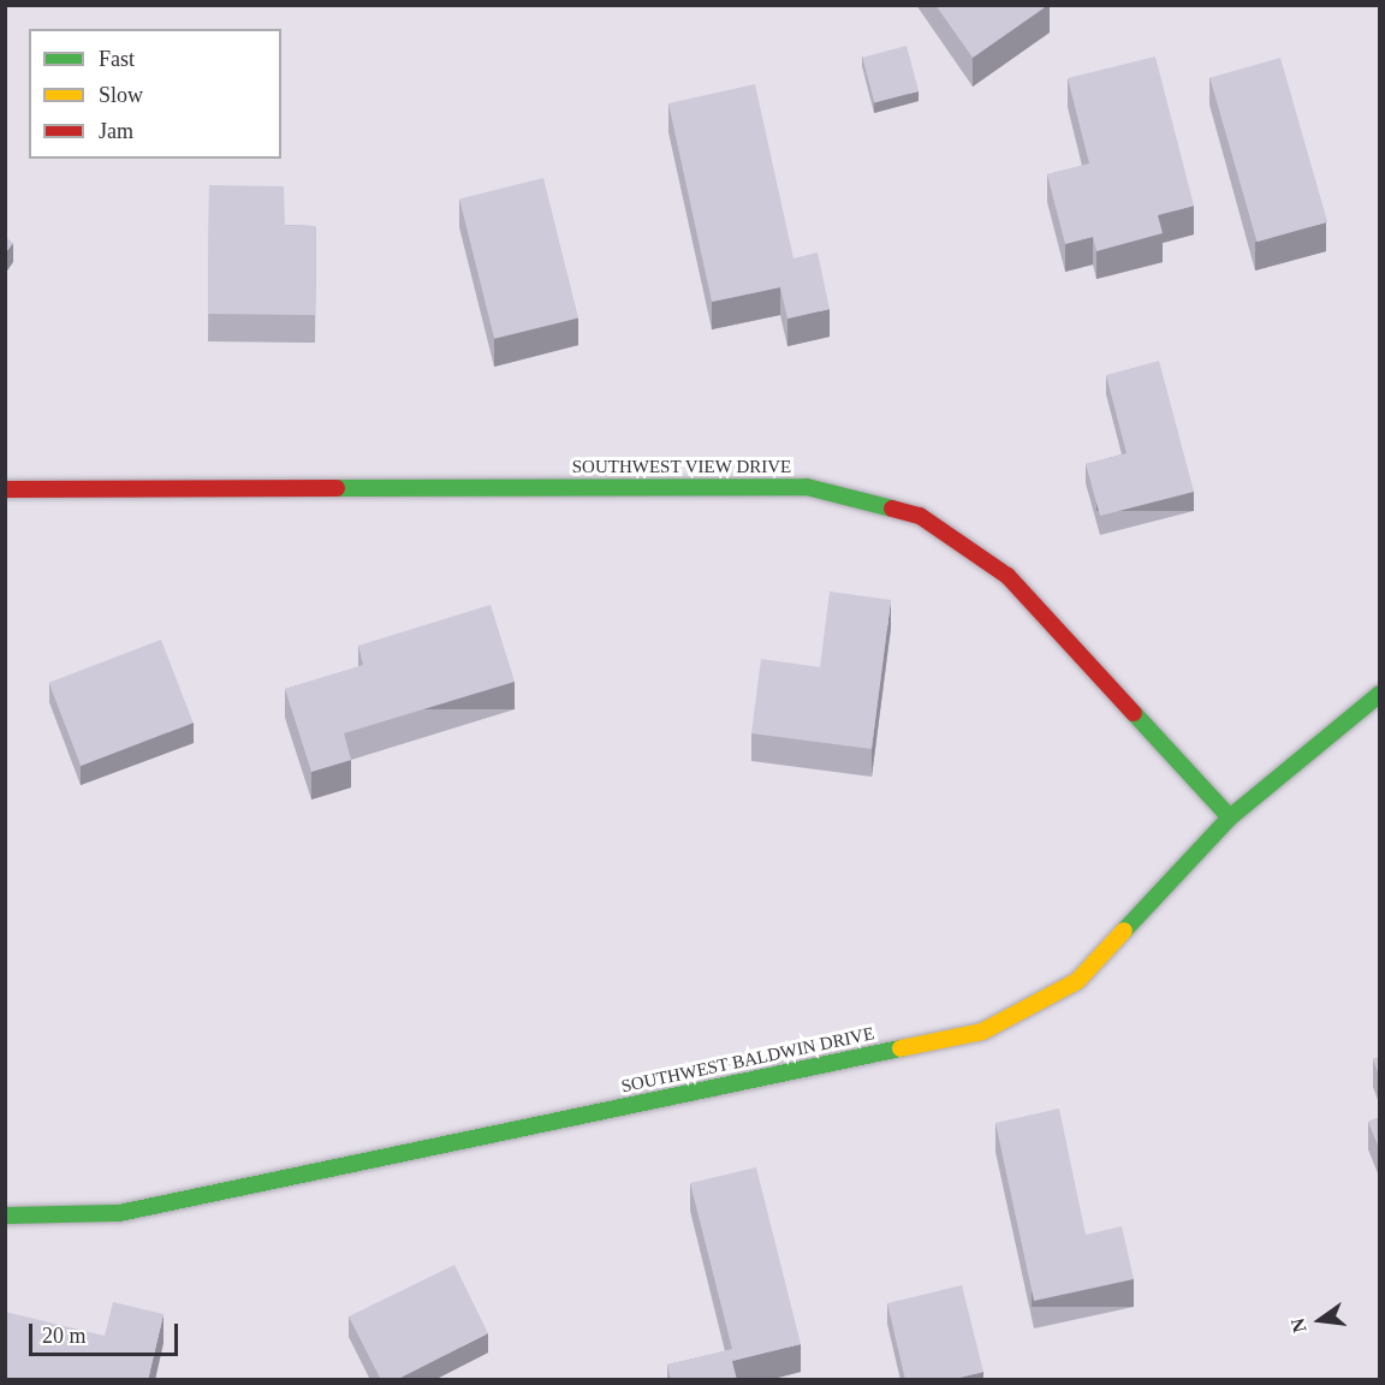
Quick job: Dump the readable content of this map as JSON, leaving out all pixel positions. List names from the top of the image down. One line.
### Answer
{"streets":{"street":["SOUTHWEST VIEW DRIVE","SOUTHWEST BALDWIN DRIVE"]},"crossings":[["SOUTHWEST VIEW DRIVE","SOUTHWEST BALDWIN DRIVE"]],"legend":["Fast","Slow","Jam"],"scale_bar":"20 m","north":"left"}
